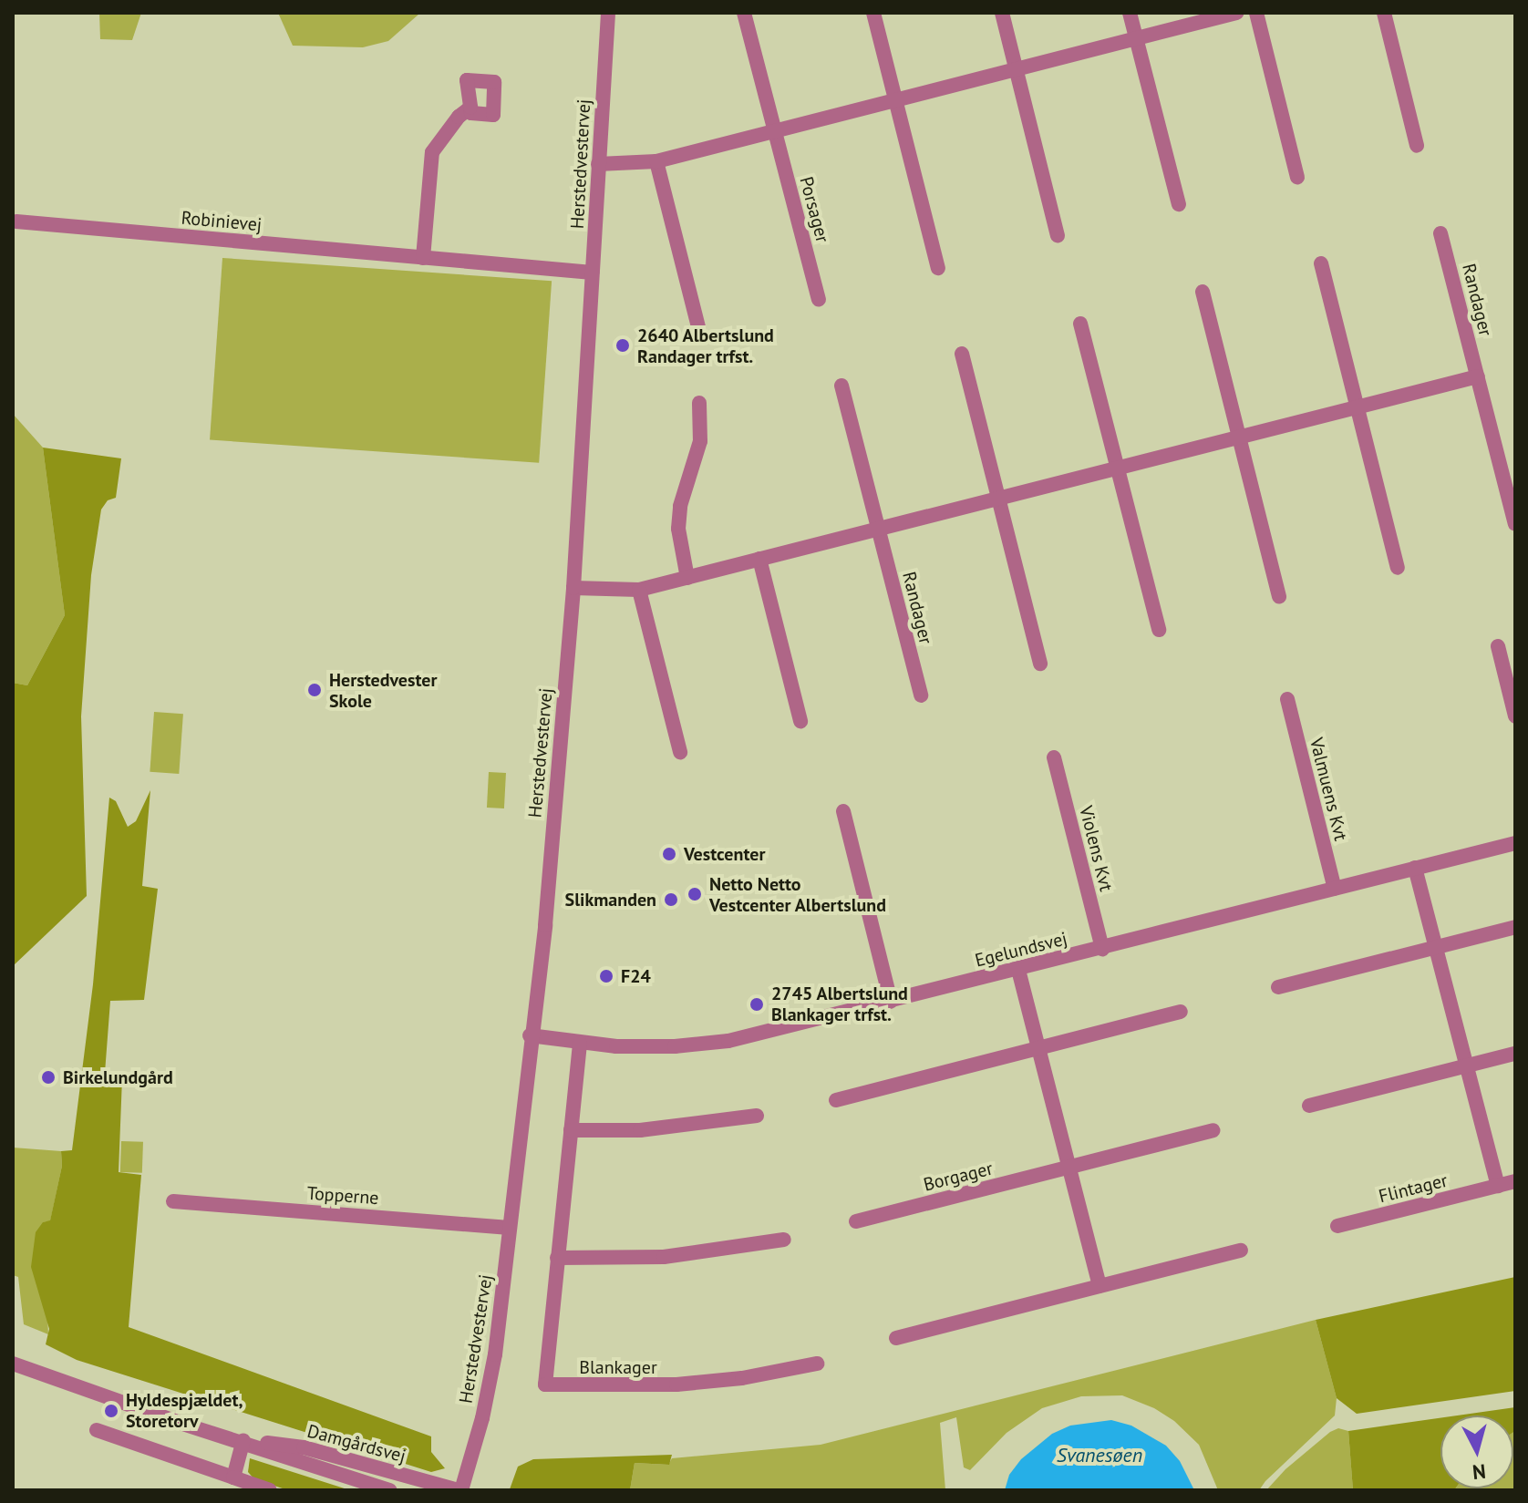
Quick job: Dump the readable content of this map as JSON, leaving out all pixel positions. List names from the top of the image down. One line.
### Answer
{"streets":{"street":["Herstedvestervej","Porsager","Robinievej","Randager","Valmuens Kvt","Violens Kvt","Egelundsvej","Borgager","Flintager","Topperne","Blankager","Damgårdsvej"]},"crossings":[["Herstedvestervej","Robinievej"],["Herstedvestervej","Egelundsvej"],["Herstedvestervej","Topperne"],["Herstedvestervej","Damgårdsvej"],["Valmuens Kvt","Egelundsvej"],["Violens Kvt","Egelundsvej"],["Egelundsvej","Blankager"]],"water":["Svanesøen"],"places":["2640 Albertslund Randager trfst.","Herstedvester Skole","Vestcenter","Netto Netto Vestcenter Albertslund","Slikmanden","F24","2745 Albertslund Blankager trfst.","Birkelundgård","Hyldespjældet, Storetorv"],"north":"bottom"}
